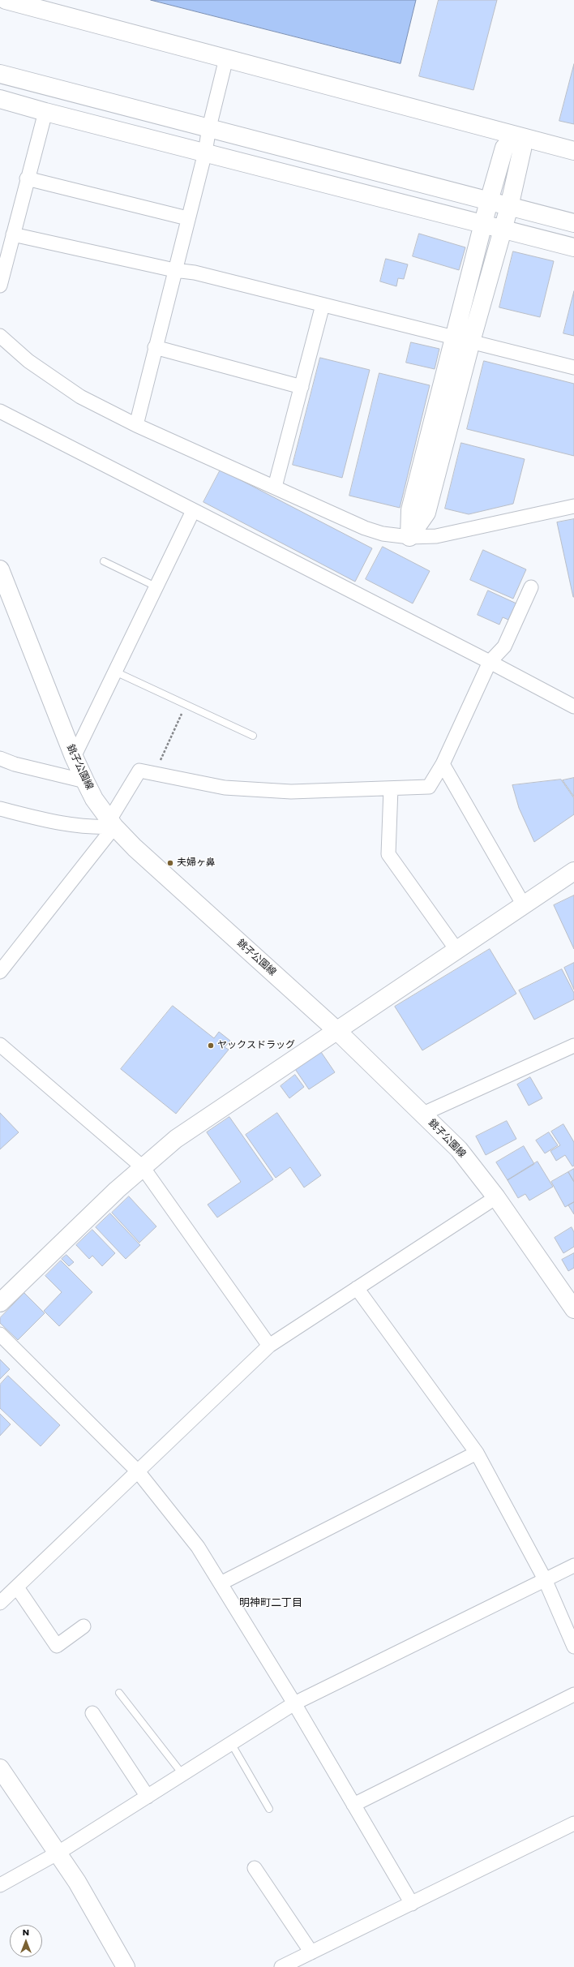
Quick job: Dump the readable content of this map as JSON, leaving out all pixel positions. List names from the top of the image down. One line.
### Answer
{"streets":{"street":["銚子公園線"]},"districts":["明神町二丁目"],"places":["夫婦ヶ鼻","ヤックスドラッグ"],"north":"top"}
